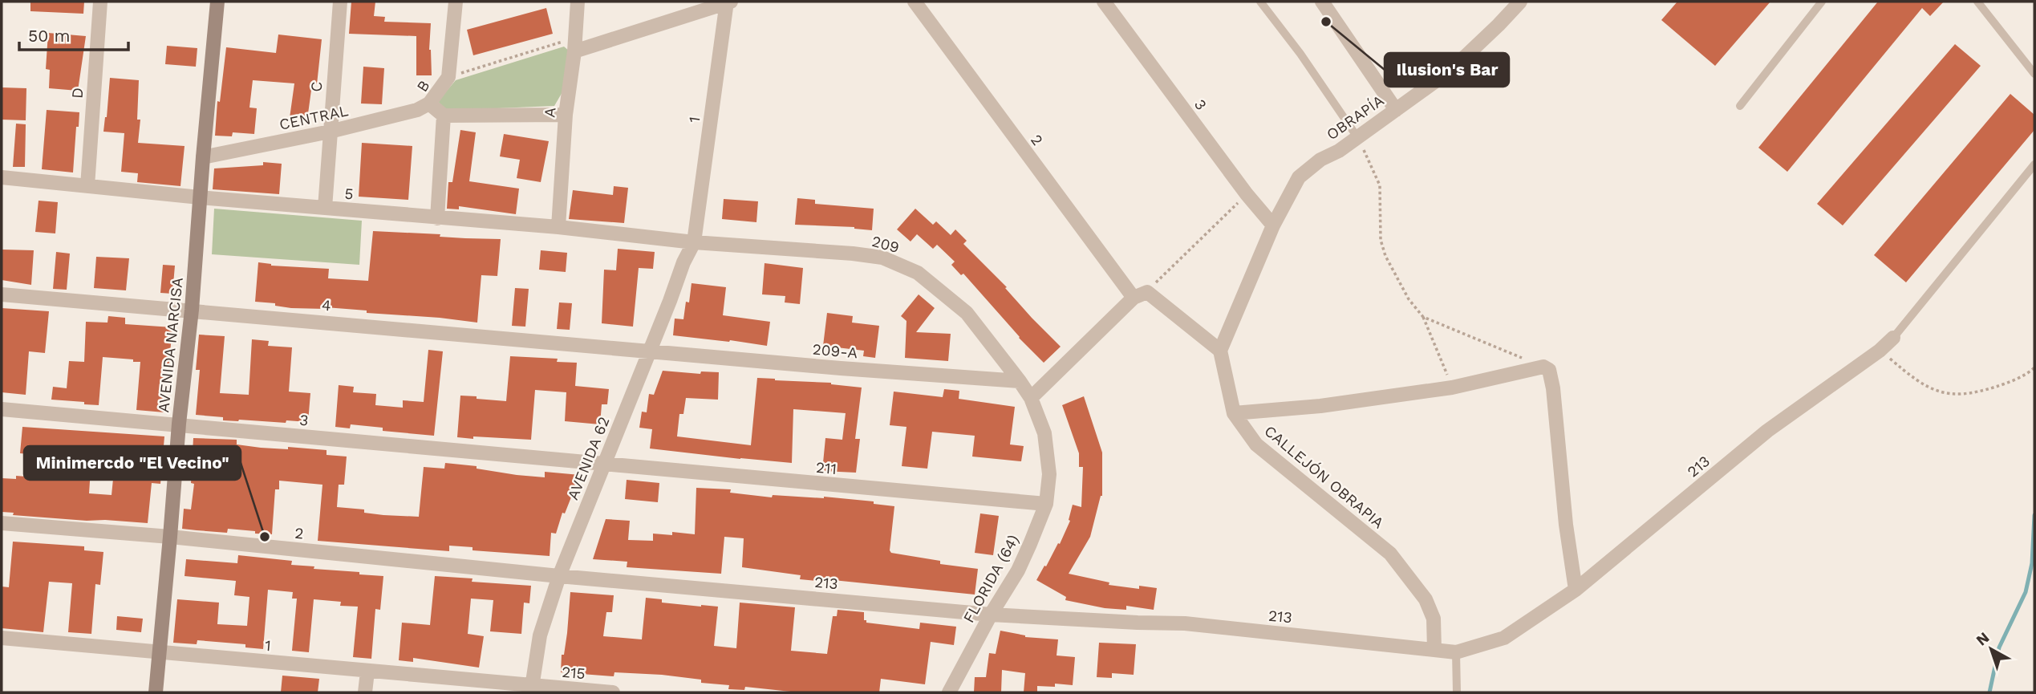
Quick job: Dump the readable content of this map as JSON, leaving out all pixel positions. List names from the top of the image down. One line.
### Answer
{"streets":{"street":["B","C","D","3","A","CENTRAL","OBRAPÍA","1","2","5","209","4","AVENIDA NARCISA","209-A","AVENIDA 62","213","211","CALLEJÓN OBRAPIA","FLORIDA (64)","215"]},"crossings":[["B","CENTRAL"],["C","CENTRAL"],["C","5"],["D","5"],["3","OBRAPÍA"],["3","AVENIDA NARCISA"],["3","AVENIDA 62"],["3","211"],["A","5"],["CENTRAL","AVENIDA NARCISA"],["1","5"],["1","209"],["1","AVENIDA NARCISA"],["1","AVENIDA 62"],["1","215"],["2","AVENIDA NARCISA"],["2","AVENIDA 62"],["2","213"],["2","CALLEJÓN OBRAPIA"],["5","209"],["5","AVENIDA NARCISA"],["5","AVENIDA 62"],["209","209-A"],["209","AVENIDA 62"],["209","FLORIDA (64)"],["4","AVENIDA NARCISA"],["4","209-A"],["4","AVENIDA 62"],["209-A","AVENIDA 62"],["209-A","FLORIDA (64)"],["AVENIDA 62","213"],["AVENIDA 62","211"],["AVENIDA 62","215"],["213","CALLEJÓN OBRAPIA"],["213","FLORIDA (64)"],["211","FLORIDA (64)"]],"places":["Ilusion's Bar","Minimercdo \"El Vecino\""],"scale_bar":"50 m","north":"top left"}
